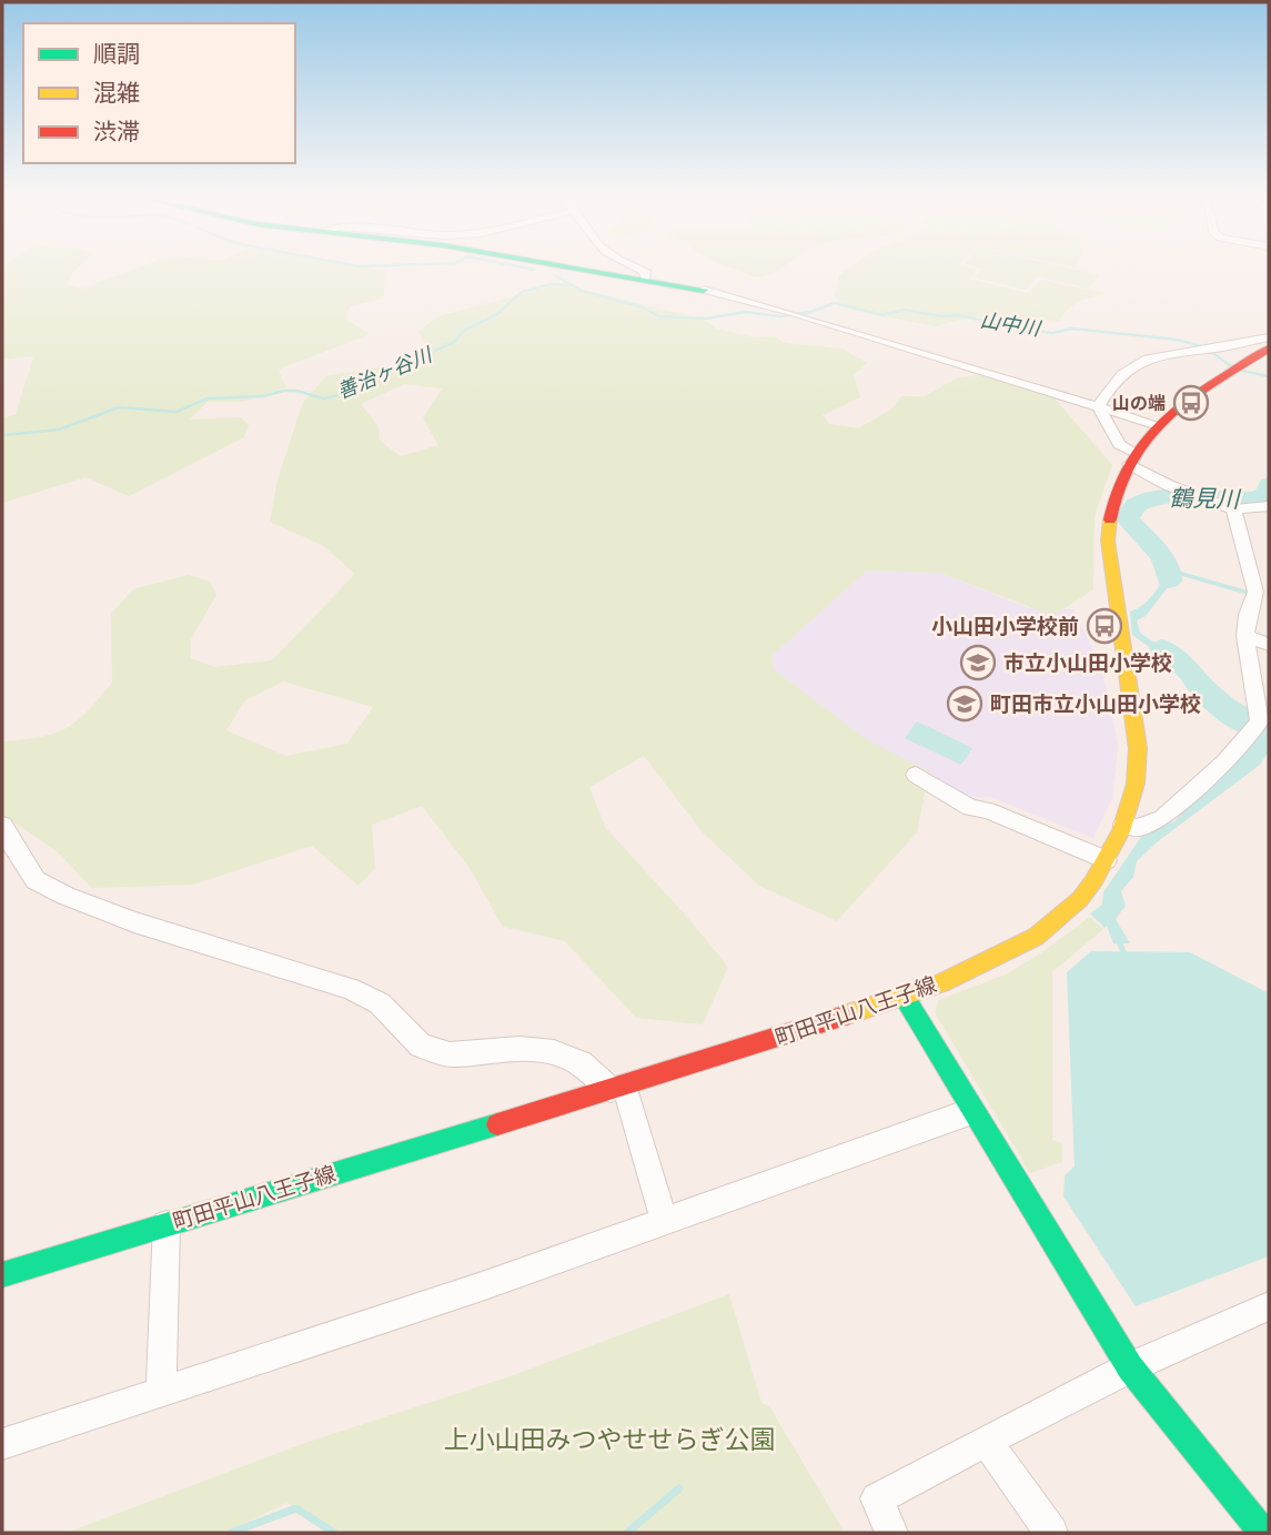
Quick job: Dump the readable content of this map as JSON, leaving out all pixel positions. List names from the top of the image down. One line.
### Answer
{"streets":{"main road":["町田平山八王子線"]},"water":["山中川","善治ヶ谷川","鶴見川"],"parks":["上小山田みつやせせらぎ公園"],"places":{"bus stop":["山の端","小山田小学校前"],"school or university":["市立小山田小学校","町田市立小山田小学校"]},"legend":["順調","混雑","渋滞"]}
